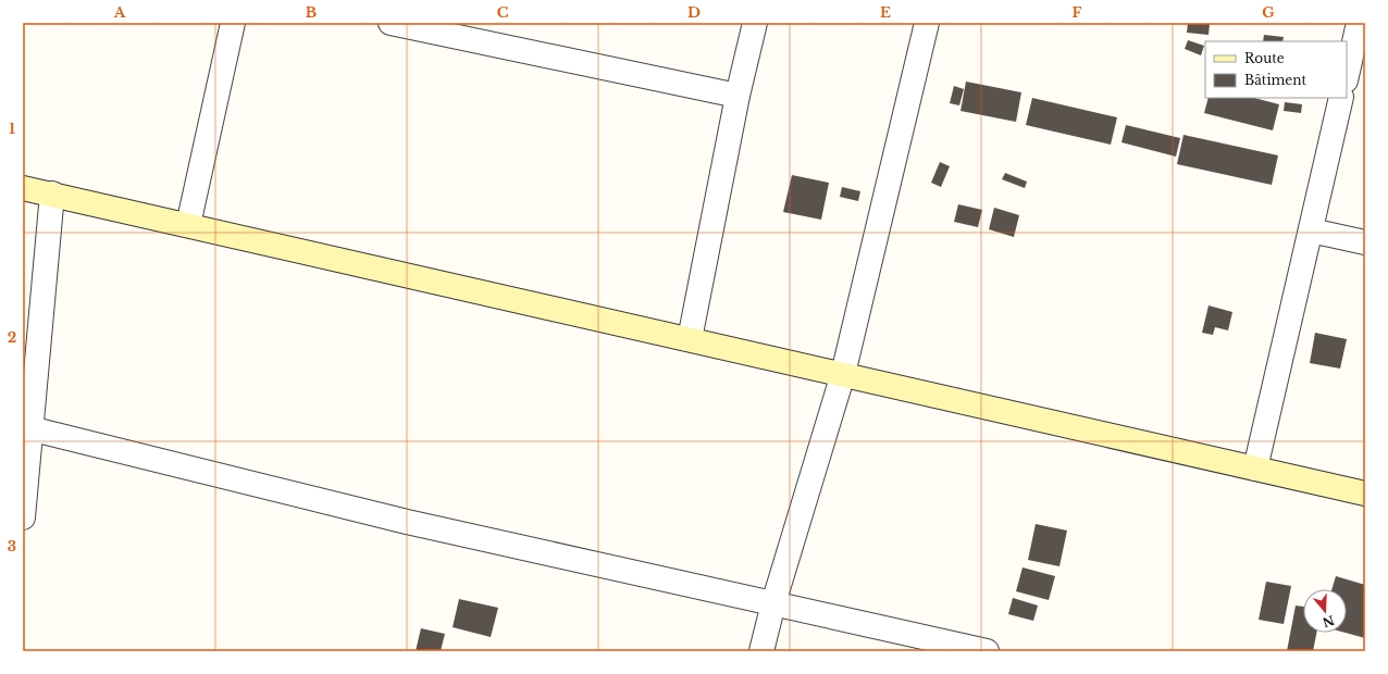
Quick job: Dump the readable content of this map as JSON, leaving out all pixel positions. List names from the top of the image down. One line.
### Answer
{"legend":["Route","Bâtiment"],"north":"bottom","grid":{"columns":["A","B","C","D","E","F","G"],"rows":["1","2","3"]}}
